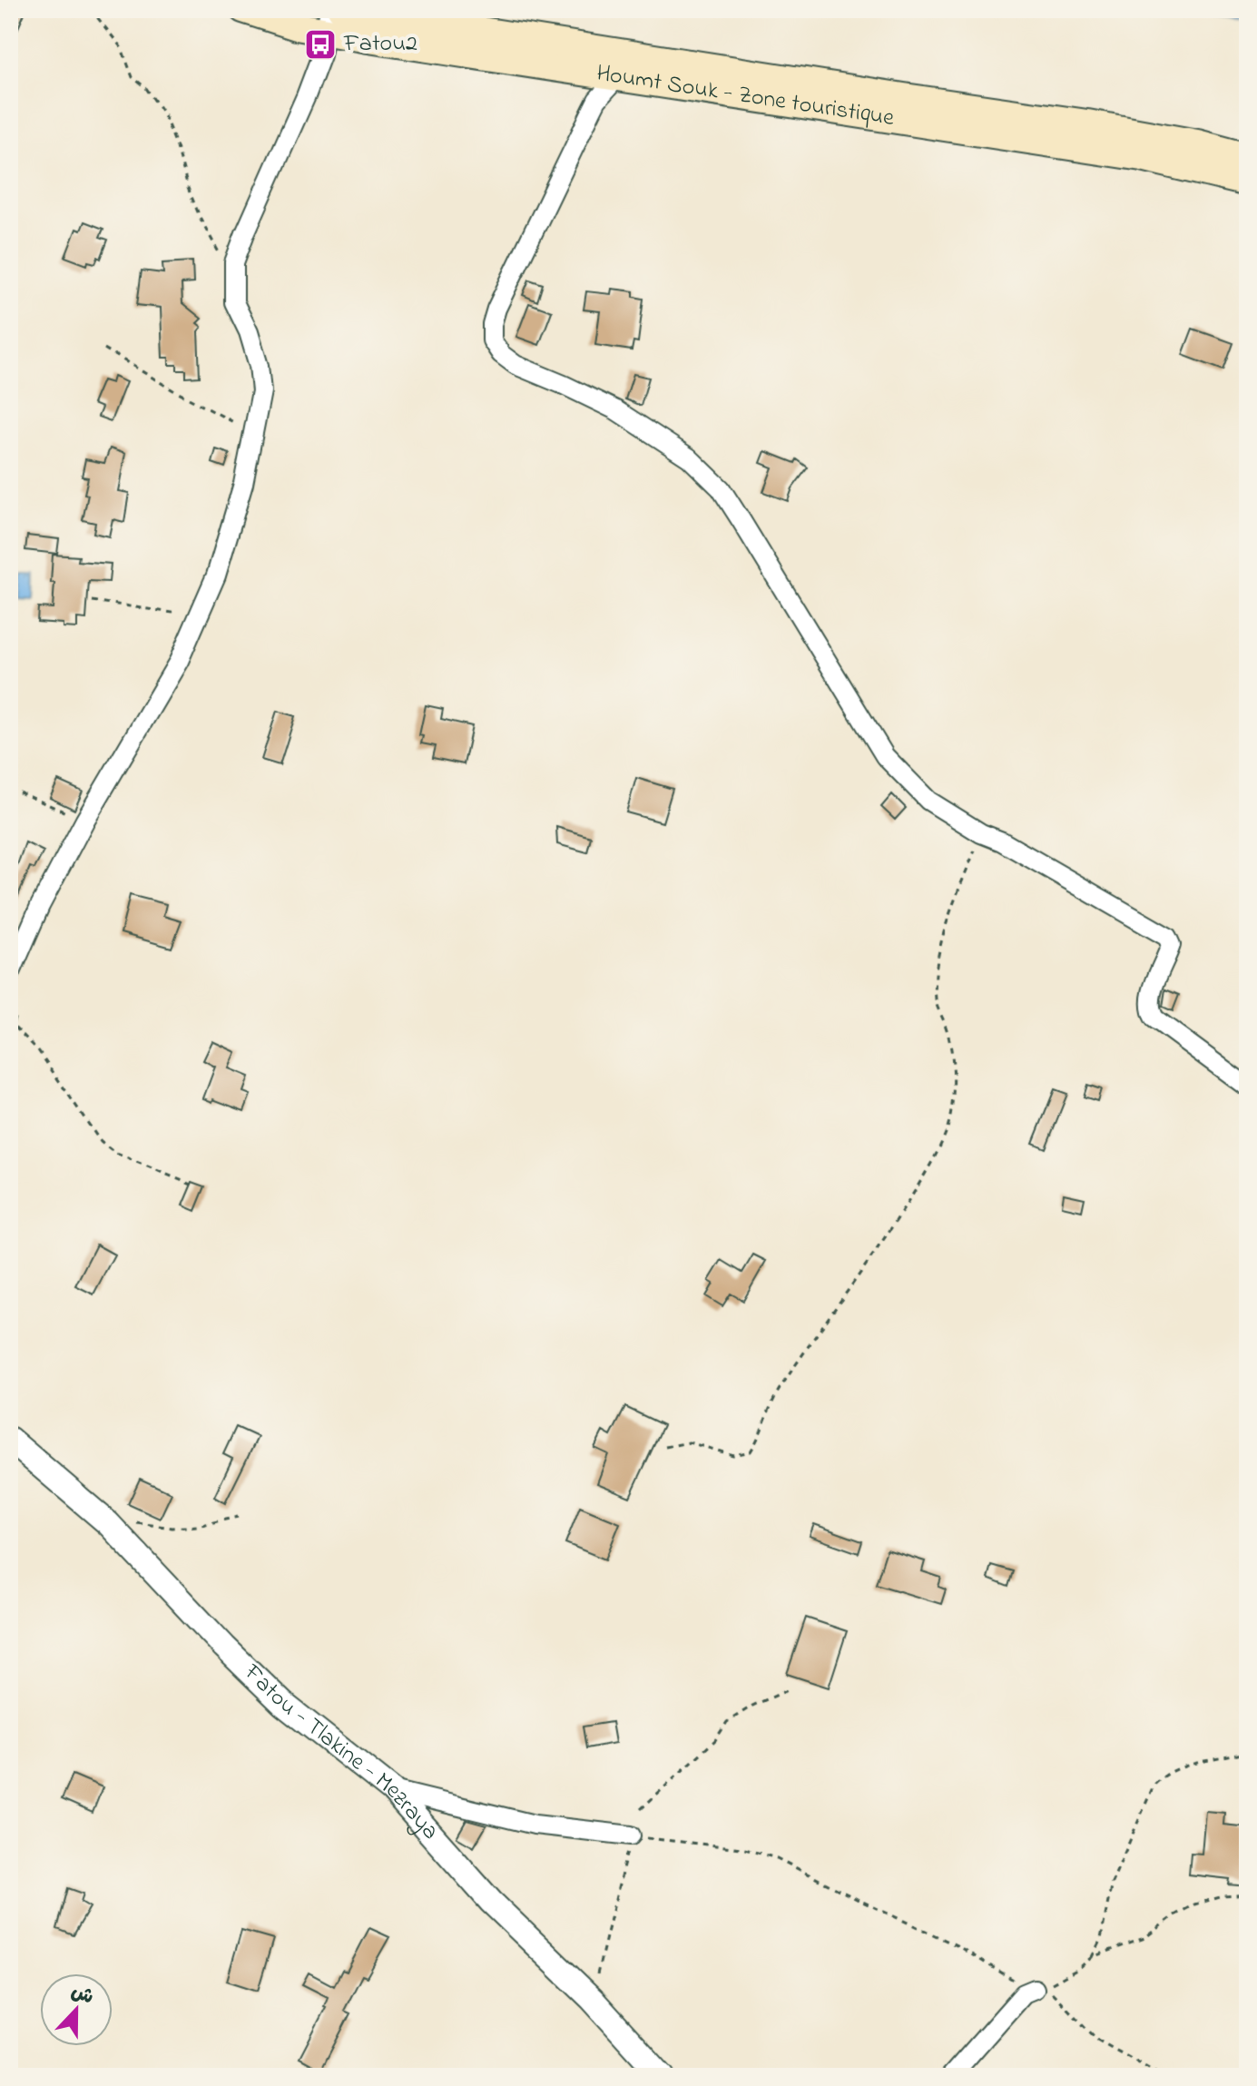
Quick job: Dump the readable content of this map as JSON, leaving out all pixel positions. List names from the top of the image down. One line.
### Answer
{"streets":{"main road":["Houmt Souk - Zone touristique"],"street":["Fatou - Tlakine - Mezraya"]},"places":{"bus stop":["Fatou2"]},"north":"top"}
